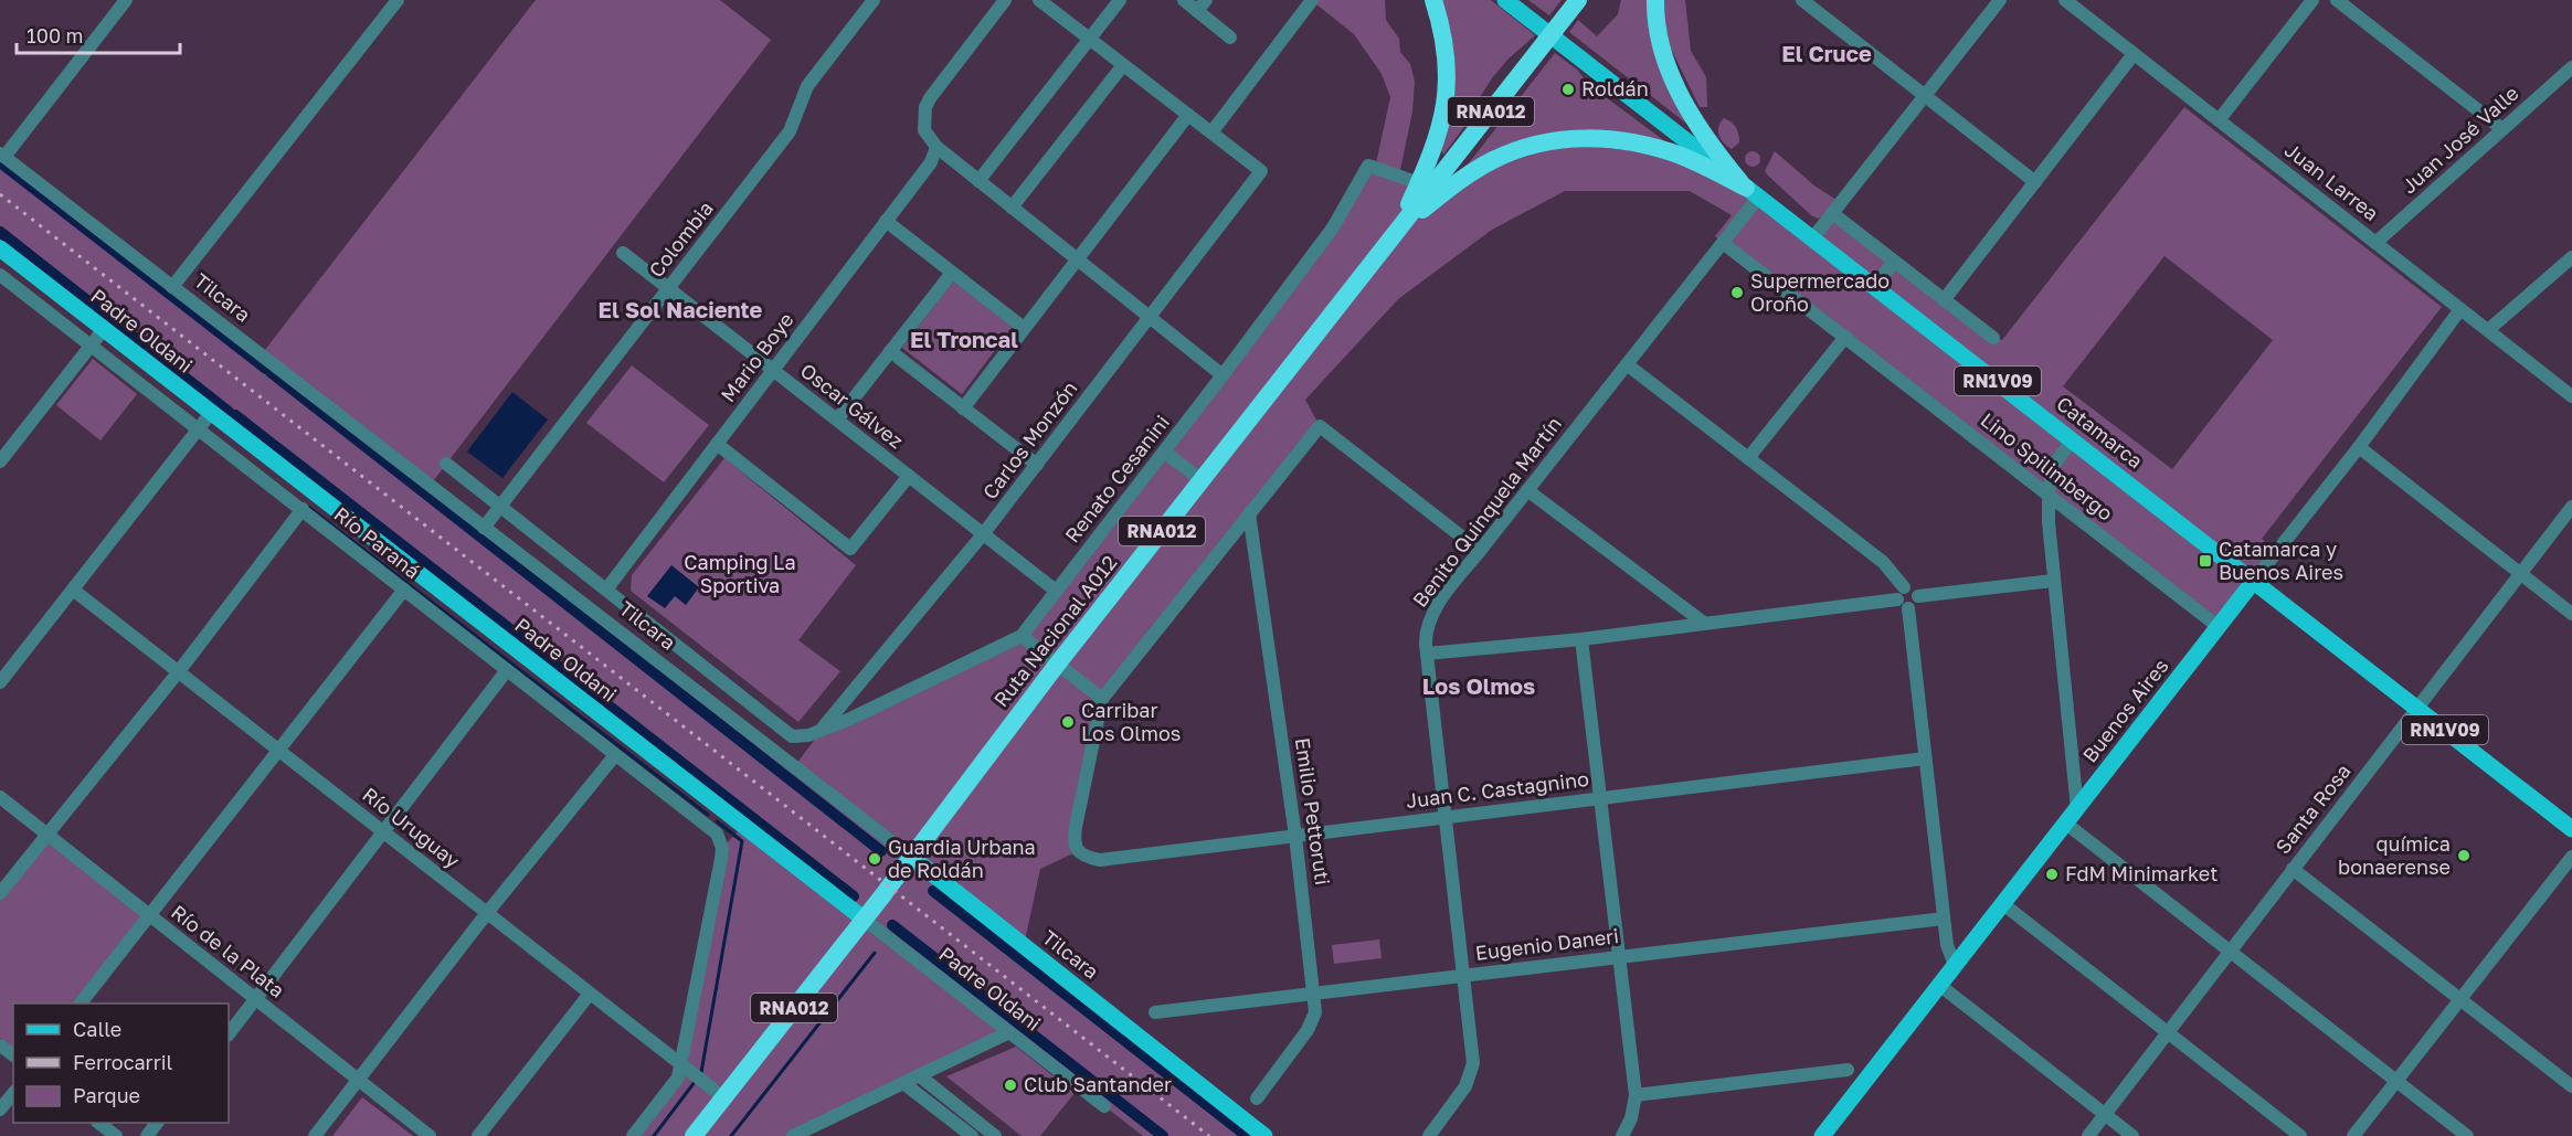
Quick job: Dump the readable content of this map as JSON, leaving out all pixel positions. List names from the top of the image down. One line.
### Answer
{"streets":{"highway":["RNA012","Ruta Nacional A012"],"main road":["Tilcara","Padre Oldani","RN1V09","Catamarca","Buenos Aires"],"street":["Juan José Valle","Juan Larrea","Colombia","Mario Boye","Oscar Gálvez","Carlos Monzón","Lino Spilimbergo","Renato Cesanini","Benito Quinquela Martín","Río Paraná","Juan C. Castagnino","Santa Rosa","Emilio Pettoruti","Río Uruguay","Eugenio Daneri","Río de la Plata"]},"crossings":[["RNA012","Catamarca"],["RNA012","Renato Cesanini"],["Juan José Valle","Juan Larrea"],["Juan Larrea","Buenos Aires"],["Colombia","Tilcara"],["Colombia","Oscar Gálvez"],["Tilcara","Ruta Nacional A012"],["Padre Oldani","Ruta Nacional A012"],["Mario Boye","Oscar Gálvez"],["Oscar Gálvez","Carlos Monzón"],["Oscar Gálvez","Renato Cesanini"],["Catamarca","Benito Quinquela Martín"],["Catamarca","Buenos Aires"],["Catamarca","Santa Rosa"],["Carlos Monzón","Renato Cesanini"],["Lino Spilimbergo","Benito Quinquela Martín"],["Lino Spilimbergo","Buenos Aires"],["Benito Quinquela Martín","Juan C. Castagnino"],["Benito Quinquela Martín","Eugenio Daneri"],["Río Paraná","Río Uruguay"],["Ruta Nacional A012","Río Uruguay"],["Juan C. Castagnino","Emilio Pettoruti"],["Emilio Pettoruti","Eugenio Daneri"]],"districts":["El Cruce","El Sol Naciente","El Troncal","Los Olmos"],"parks":["Camping La Sportiva"],"places":{"other":["Roldán","Supermercado Oroño","Carribar Los Olmos","química bonaerense","Guardia Urbana de Roldán","FdM Minimarket","Club Santander"],"transit":["Catamarca y Buenos Aires"]},"legend":["Calle","Ferrocarril","Parque"],"scale_bar":"100 m"}
